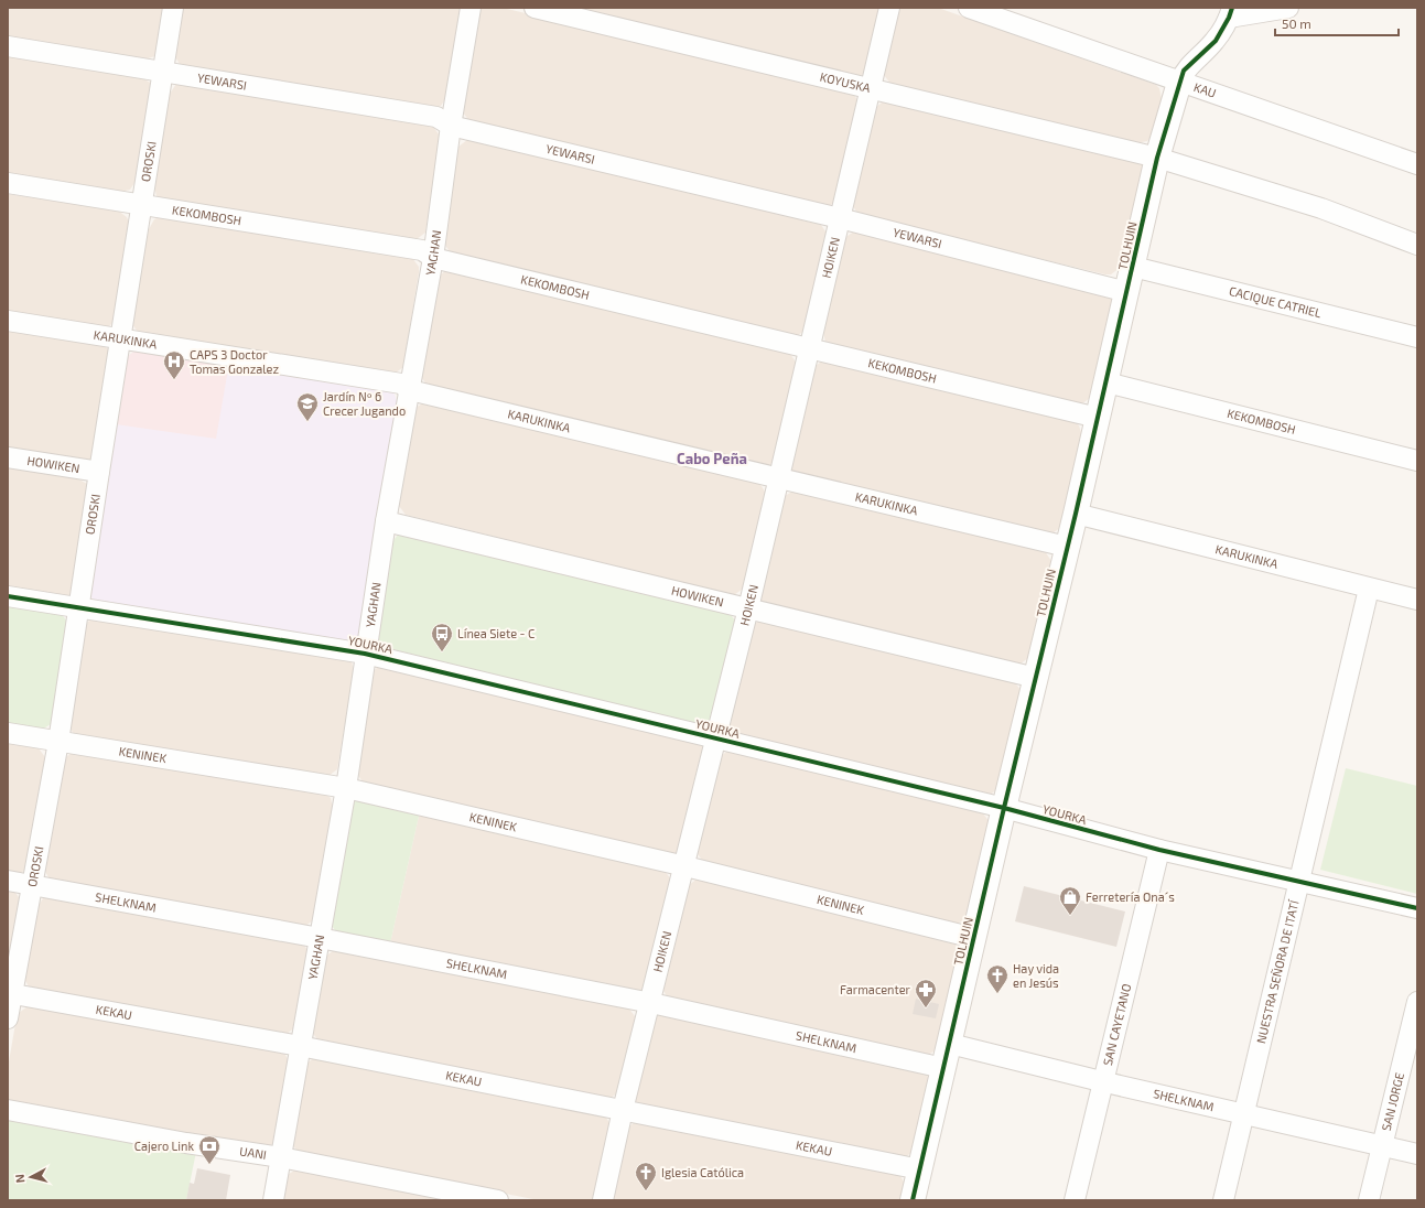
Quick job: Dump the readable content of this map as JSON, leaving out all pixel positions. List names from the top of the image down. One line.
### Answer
{"streets":{"street":["YEWARSI","KOYUSKA","KAU","OROSKI","KEKOMBOSH","TOLHUIN","YAGHAN","HOIKEN","CACIQUE CATRIEL","KARUKINKA","HOWIKEN","YOURKA","KENINEK","SHELKNAM","NUESTRA SEÑORA DE ITATÍ","KEKAU","SAN CAYETANO","SAN JORGE","UANI"]},"crossings":[["YEWARSI","OROSKI"],["YEWARSI","TOLHUIN"],["YEWARSI","YAGHAN"],["YEWARSI","HOIKEN"],["KOYUSKA","TOLHUIN"],["KOYUSKA","HOIKEN"],["KAU","TOLHUIN"],["OROSKI","KEKOMBOSH"],["OROSKI","KARUKINKA"],["OROSKI","HOWIKEN"],["OROSKI","YOURKA"],["OROSKI","KENINEK"],["OROSKI","SHELKNAM"],["OROSKI","KEKAU"],["KEKOMBOSH","TOLHUIN"],["KEKOMBOSH","YAGHAN"],["KEKOMBOSH","HOIKEN"],["TOLHUIN","CACIQUE CATRIEL"],["TOLHUIN","KARUKINKA"],["TOLHUIN","HOWIKEN"],["TOLHUIN","YOURKA"],["TOLHUIN","KENINEK"],["TOLHUIN","SHELKNAM"],["TOLHUIN","KEKAU"],["YAGHAN","KARUKINKA"],["YAGHAN","HOWIKEN"],["YAGHAN","YOURKA"],["YAGHAN","KENINEK"],["YAGHAN","SHELKNAM"],["YAGHAN","KEKAU"],["YAGHAN","UANI"],["HOIKEN","KARUKINKA"],["HOIKEN","HOWIKEN"],["HOIKEN","YOURKA"],["HOIKEN","KENINEK"],["HOIKEN","SHELKNAM"],["HOIKEN","KEKAU"],["KARUKINKA","NUESTRA SEÑORA DE ITATÍ"],["YOURKA","NUESTRA SEÑORA DE ITATÍ"],["YOURKA","SAN CAYETANO"],["SHELKNAM","NUESTRA SEÑORA DE ITATÍ"],["SHELKNAM","SAN CAYETANO"],["SHELKNAM","SAN JORGE"]],"districts":["Cabo Peña"],"places":{"hospital":["CAPS 3 Doctor Tomas Gonzalez"],"school or university":["Jardín Nº 6 Crecer Jugando"],"bus stop":["Línea Siete - C"],"shop":["Ferretería Ona´s"],"church":["Hay vida en Jesús","Iglesia Católica"],"pharmacy":["Farmacenter"],"bank":["Cajero Link"]},"scale_bar":"50 m","north":"left"}
